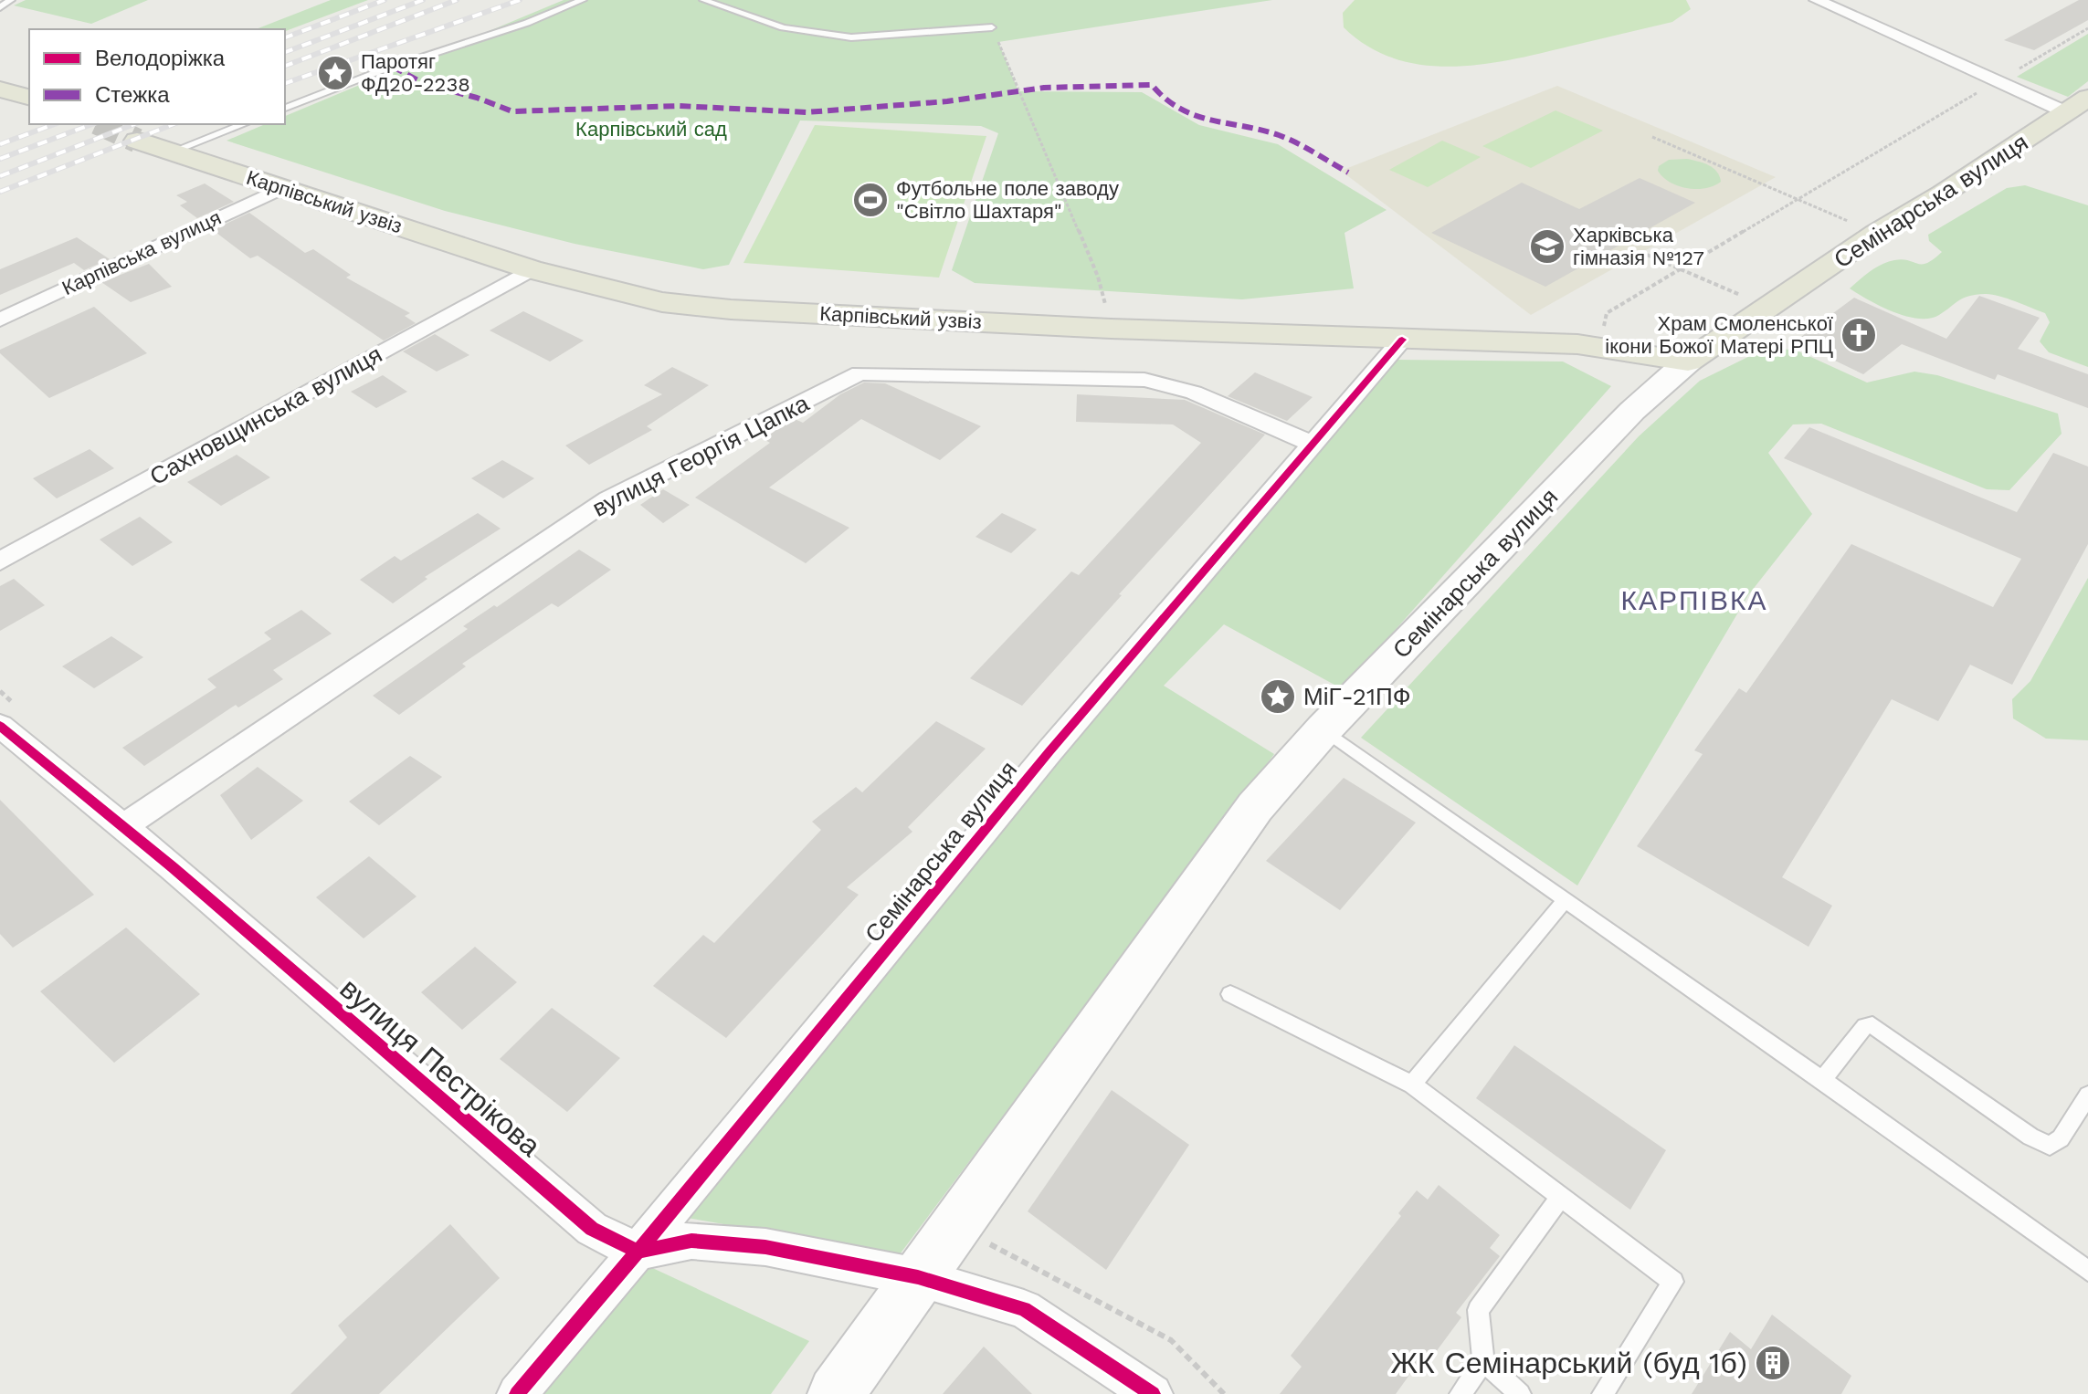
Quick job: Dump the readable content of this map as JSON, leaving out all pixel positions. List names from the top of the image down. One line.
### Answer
{"streets":{"main road":["Семінарська вулиця","Карпівський узвіз"],"street":["Карпівська вулиця","Сахновщинська вулиця","вулиця Георгія Цапка","вулиця Пестрікова"]},"crossings":[["Семінарська вулиця","Карпівський узвіз"],["Семінарська вулиця","вулиця Георгія Цапка"],["Семінарська вулиця","вулиця Пестрікова"],["Карпівський узвіз","Карпівська вулиця"],["Карпівський узвіз","Сахновщинська вулиця"],["вулиця Георгія Цапка","вулиця Пестрікова"]],"districts":["КАРПІВКА"],"parks":["Карпівський сад"],"places":{"place":["Паротяг ФД20-2238","МіГ-21ПФ"],"sports":["Футбольне поле заводу \"Світло Шахтаря\""],"school or university":["Харківська гімназія №127"],"church":["Храм Смоленської ікони Божої Матері РПЦ"],"building":["ЖК Семінарський (буд 1б)"]},"legend":["Велодоріжка","Стежка"]}
